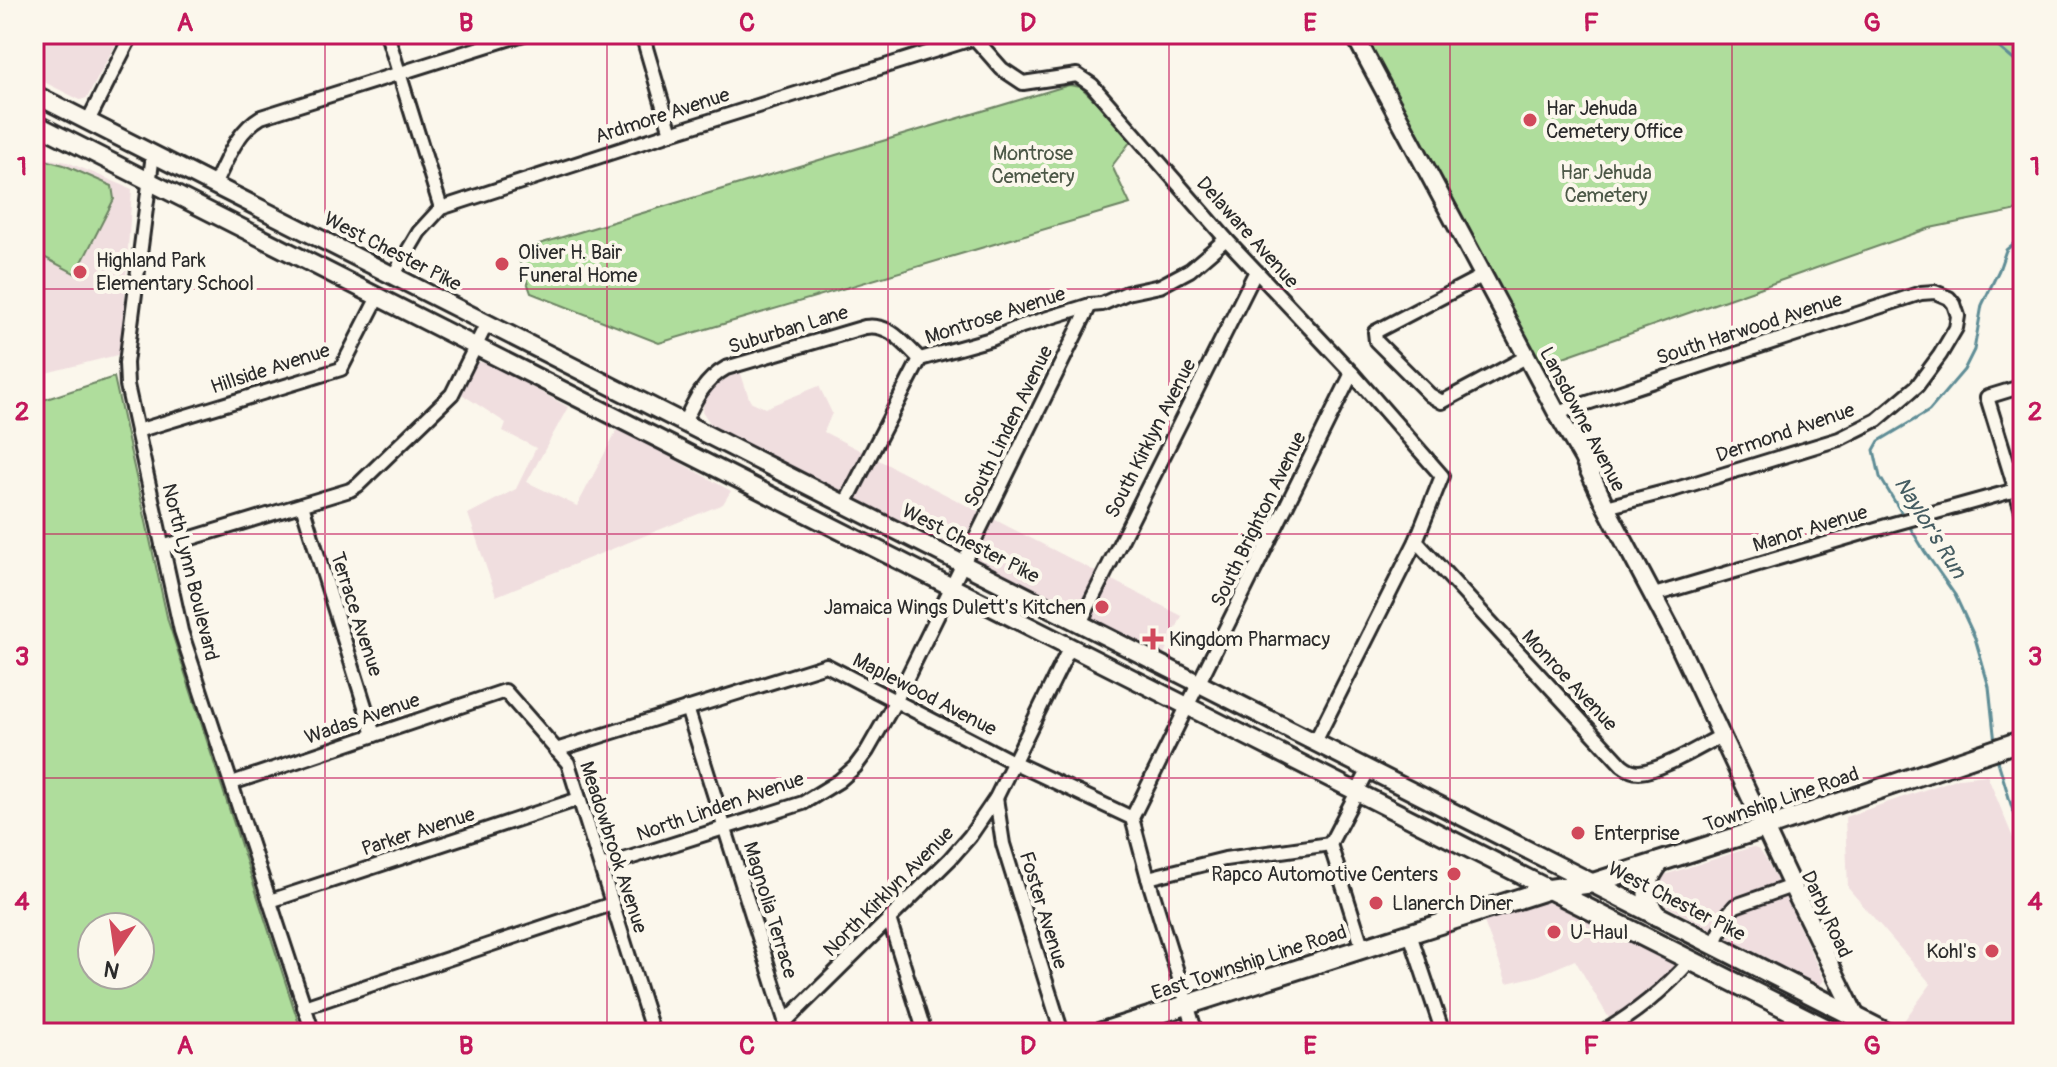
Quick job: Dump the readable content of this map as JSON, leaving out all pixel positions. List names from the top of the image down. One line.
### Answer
{"streets":{"highway":["West Chester Pike","Township Line Road","East Township Line Road"],"main road":["Lansdowne Avenue","Darby Road"],"street":["Ardmore Avenue","Delaware Avenue","Montrose Avenue","South Harwood Avenue","Suburban Lane","Hillside Avenue","South Linden Avenue","Dermond Avenue","South Kirklyn Avenue","South Brighton Avenue","Manor Avenue","North Lynn Boulevard","Terrace Avenue","Monroe Avenue","Maplewood Avenue","Wadas Avenue","North Linden Avenue","Parker Avenue","Meadowbrook Avenue","North Kirklyn Avenue","Magnolia Terrace","Foster Avenue"]},"crossings":[["Ardmore Avenue","Delaware Avenue"],["Delaware Avenue","Montrose Avenue"],["Delaware Avenue","South Kirklyn Avenue"],["Delaware Avenue","South Brighton Avenue"],["Delaware Avenue","Monroe Avenue"],["West Chester Pike","Montrose Avenue"],["West Chester Pike","Suburban Lane"],["West Chester Pike","South Linden Avenue"],["West Chester Pike","South Kirklyn Avenue"],["West Chester Pike","South Brighton Avenue"],["West Chester Pike","North Lynn Boulevard"],["West Chester Pike","Township Line Road"],["West Chester Pike","North Linden Avenue"],["West Chester Pike","Darby Road"],["Montrose Avenue","Suburban Lane"],["Montrose Avenue","South Linden Avenue"],["South Harwood Avenue","Lansdowne Avenue"],["South Harwood Avenue","Dermond Avenue"],["Hillside Avenue","North Lynn Boulevard"],["Lansdowne Avenue","Dermond Avenue"],["Lansdowne Avenue","Manor Avenue"],["Lansdowne Avenue","Monroe Avenue"],["Lansdowne Avenue","Township Line Road"],["Lansdowne Avenue","Darby Road"],["South Linden Avenue","North Linden Avenue"],["South Brighton Avenue","Maplewood Avenue"],["North Lynn Boulevard","Wadas Avenue"],["North Lynn Boulevard","Parker Avenue"],["Terrace Avenue","Wadas Avenue"],["Maplewood Avenue","North Linden Avenue"],["Maplewood Avenue","Meadowbrook Avenue"],["Maplewood Avenue","North Kirklyn Avenue"],["Maplewood Avenue","Magnolia Terrace"],["Wadas Avenue","Meadowbrook Avenue"],["Township Line Road","Darby Road"],["Township Line Road","East Township Line Road"],["North Linden Avenue","Meadowbrook Avenue"],["North Linden Avenue","Magnolia Terrace"],["Parker Avenue","Meadowbrook Avenue"],["North Kirklyn Avenue","Magnolia Terrace"],["North Kirklyn Avenue","Foster Avenue"]],"water":["Naylor's Run"],"parks":["Montrose Cemetery","Har Jehuda Cemetery"],"places":{"other":["Har Jehuda Cemetery Office","Oliver H. Bair Funeral Home","Highland Park Elementary School","Jamaica Wings Dulett's Kitchen","Enterprise","Rapco Automotive Centers","Llanerch Diner","U-Haul","Kohl's"],"health":["Kingdom Pharmacy"]},"north":"bottom","grid":{"columns":["A","B","C","D","E","F","G"],"rows":["1","2","3","4"]}}
